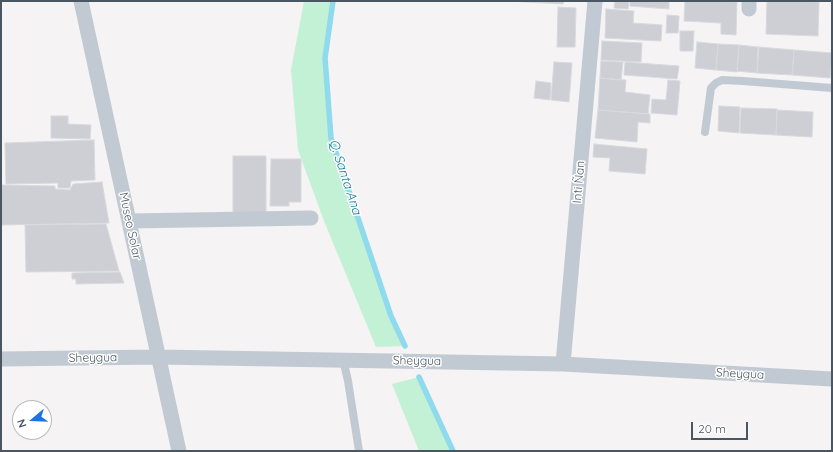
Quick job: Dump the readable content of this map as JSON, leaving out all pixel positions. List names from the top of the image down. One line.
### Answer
{"streets":{"street":["Inti Ñan","Museo Solar","Sheygua"]},"crossings":[["Inti Ñan","Sheygua"],["Museo Solar","Sheygua"]],"water":["Q. Santa Ana"],"scale_bar":"20 m","north":"left"}
